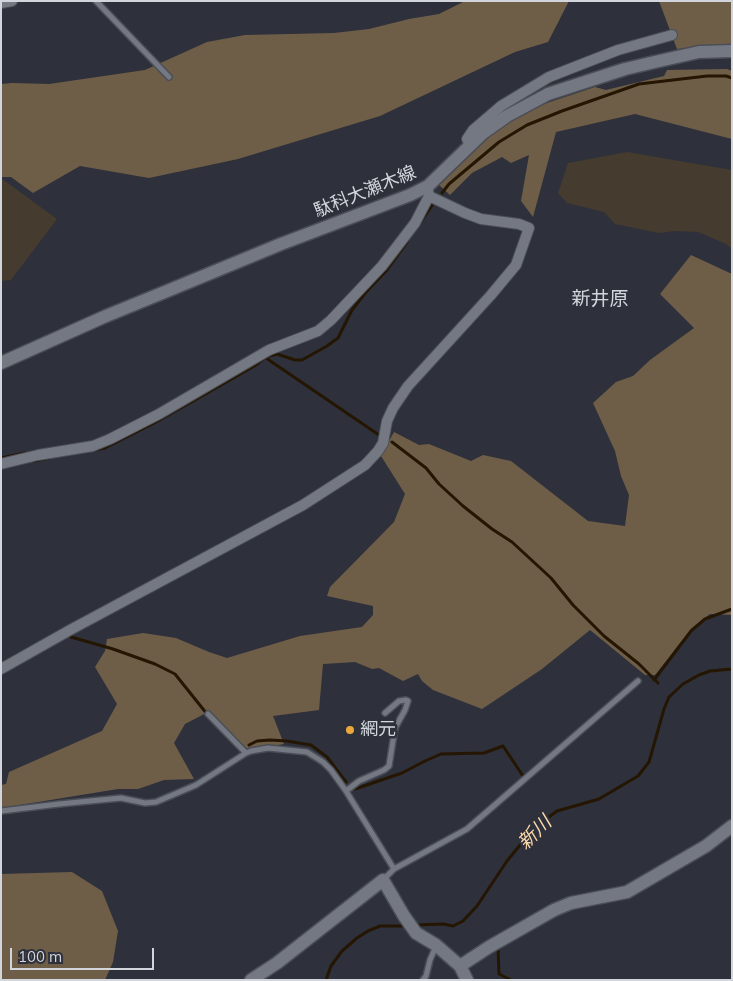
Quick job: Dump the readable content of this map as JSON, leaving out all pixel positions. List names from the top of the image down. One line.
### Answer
{"streets":{"main road":["駄科大瀬木線"]},"districts":["新井原"],"water":["新川"],"places":["網元"],"scale_bar":"100 m"}
